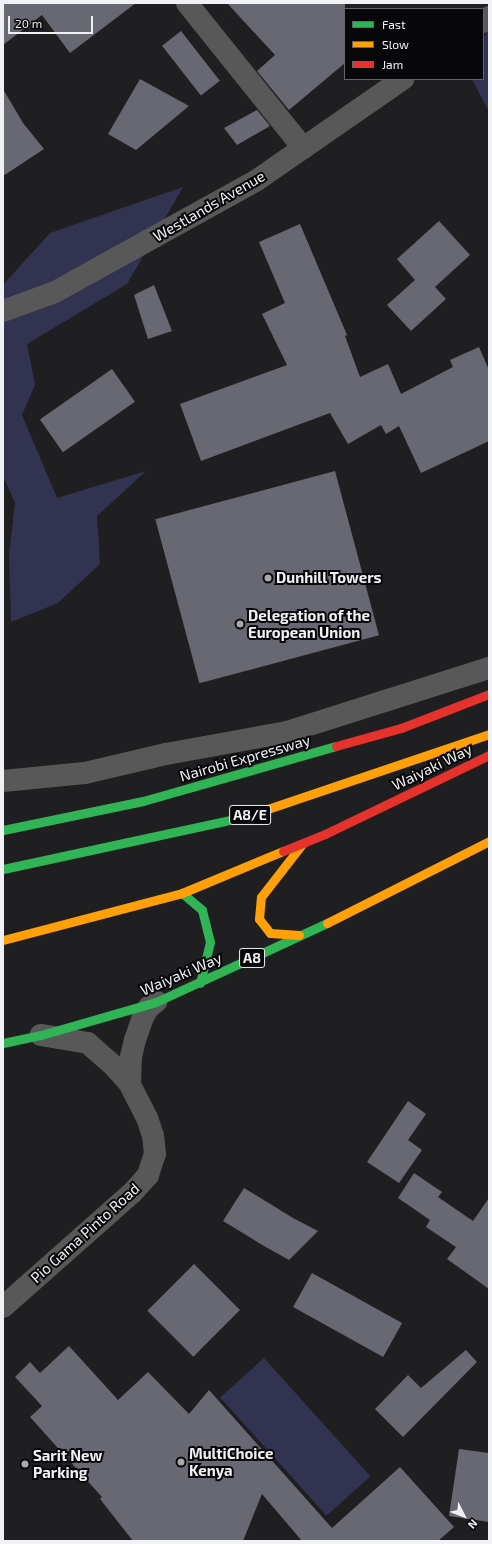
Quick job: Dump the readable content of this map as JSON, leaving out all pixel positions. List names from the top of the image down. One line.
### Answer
{"streets":{"highway":["Nairobi Expressway","Waiyaki Way","A8/E","A8"],"street":["Westlands Avenue","Pio Gama Pinto Road"]},"crossings":[["Waiyaki Way","Pio Gama Pinto Road"]],"places":["Dunhill Towers","Delegation of the European Union","MultiChoice Kenya","Sarit New Parking"],"legend":["Fast","Slow","Jam"],"scale_bar":"20 m","north":"bottom right"}
